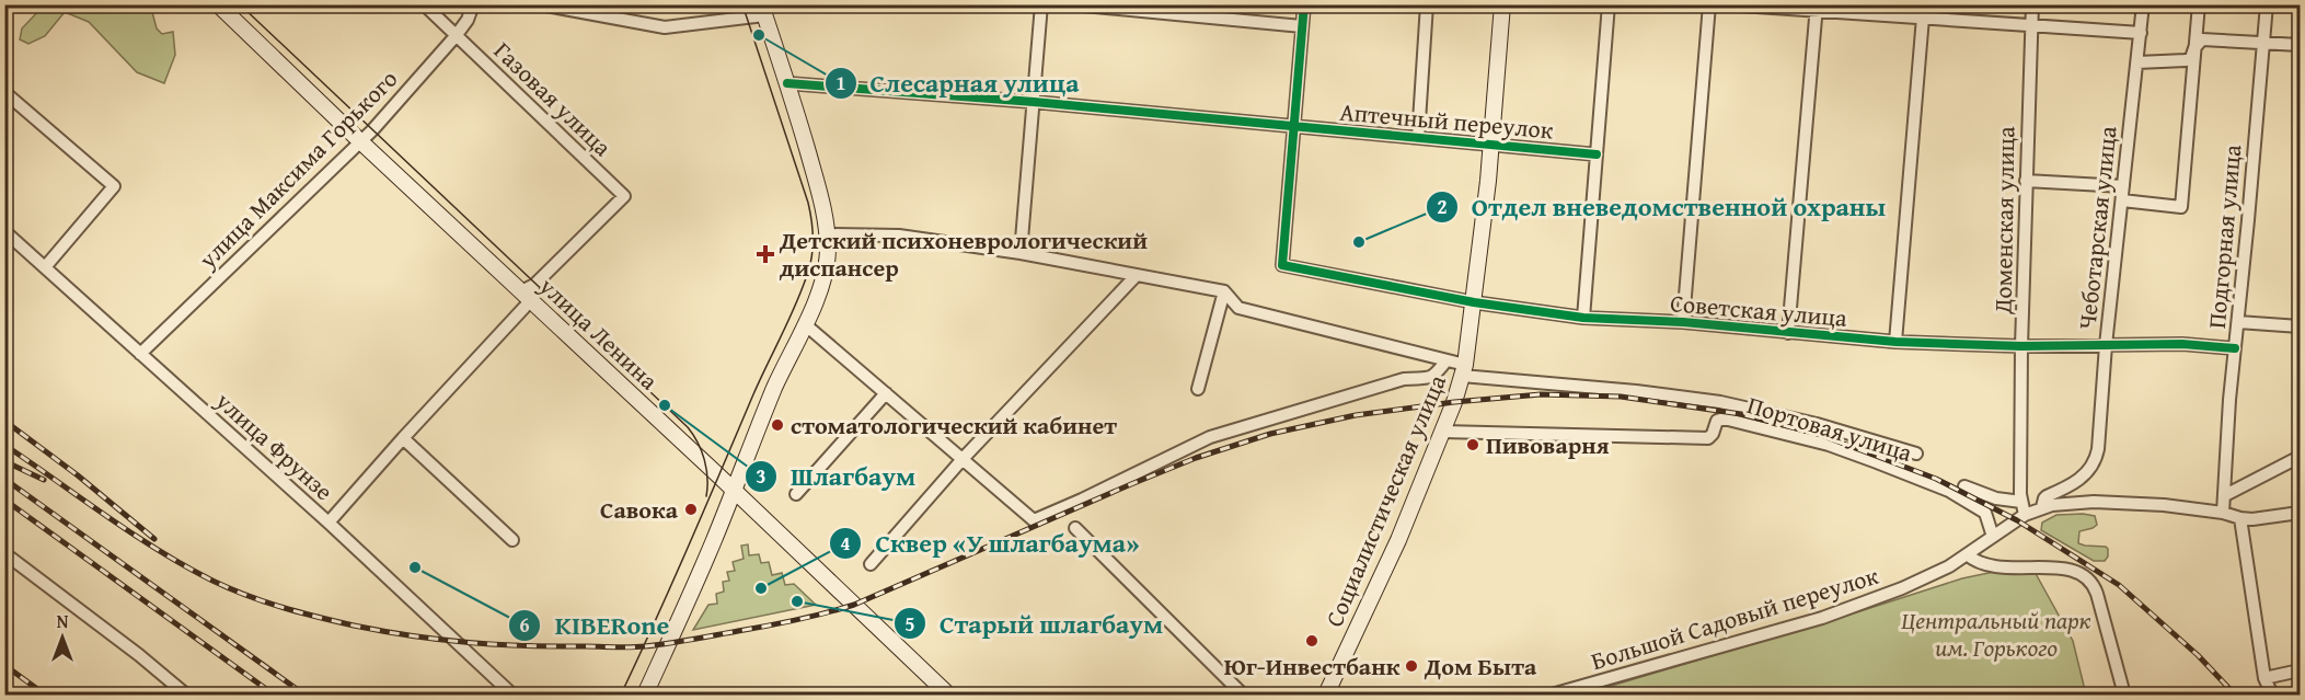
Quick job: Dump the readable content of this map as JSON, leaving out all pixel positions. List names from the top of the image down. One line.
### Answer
{"streets":{"main road":["улица Ленина","Социалистическая улица"],"street":["Газовая улица","Аптечный переулок","улица Максима Горького","Доменская улица","Чеботарская улица","Подгорная улица","Советская улица","Портовая улица","улица Фрунзе","Большой Садовый переулок"]},"crossings":[["Газовая улица","улица Максима Горького"],["Газовая улица","улица Ленина"],["Аптечный переулок","Советская улица"],["Аптечный переулок","Социалистическая улица"],["улица Максима Горького","улица Ленина"],["улица Максима Горького","улица Фрунзе"],["Доменская улица","Советская улица"],["Доменская улица","Большой Садовый переулок"],["Чеботарская улица","Советская улица"],["Чеботарская улица","Большой Садовый переулок"],["Подгорная улица","Советская улица"],["Подгорная улица","Большой Садовый переулок"],["Советская улица","Социалистическая улица"],["Портовая улица","Социалистическая улица"],["Портовая улица","Большой Садовый переулок"]],"parks":["Центральный парк им. Горького"],"places":{"other":["Слесарная улица","Отдел вневедомственной охраны","Шлагбаум","стоматологический кабинет","Пивоварня","Савока","KIBERone","Сквер «У шлагбаума»","Старый шлагбаум","Юг-Инвестбанк","Дом Быта"],"health":["Детский психоневрологический диспансер"]},"north":"top"}
